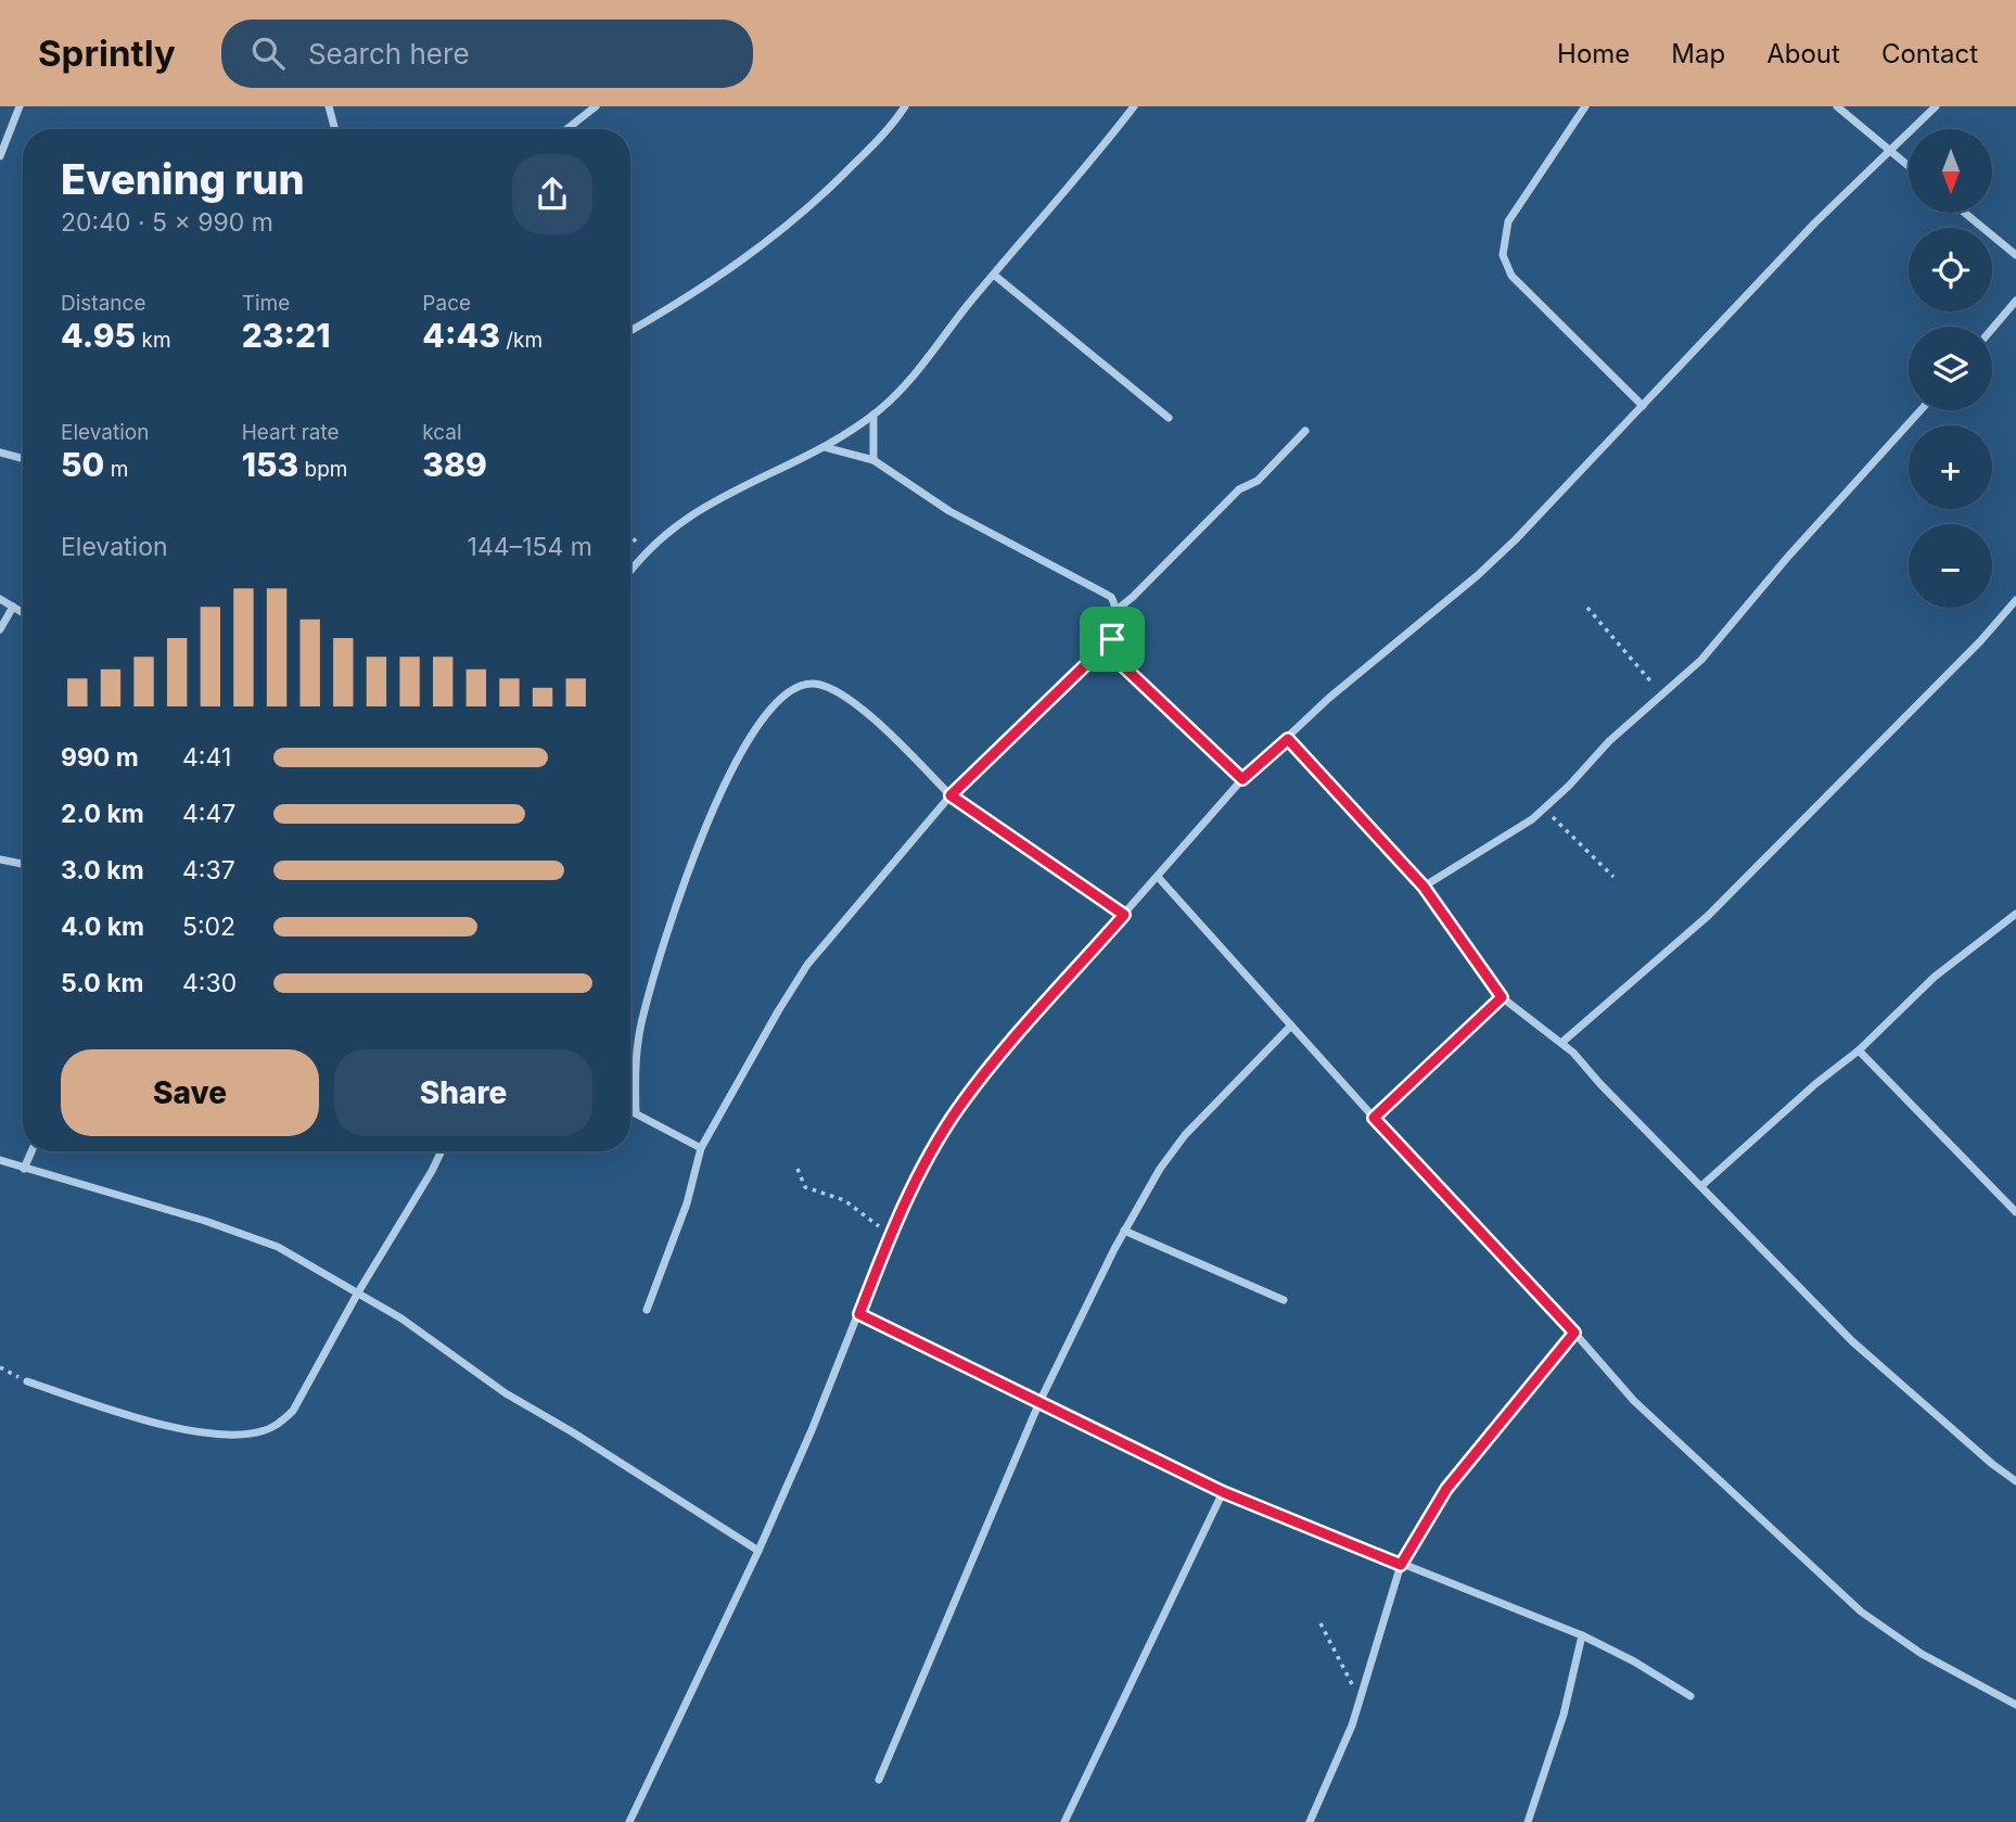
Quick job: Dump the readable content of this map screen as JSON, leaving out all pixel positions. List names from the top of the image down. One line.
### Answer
{"north":"bottom","page":{"header":"Sprintly","search":"Search here","nav":["Home","Map","About","Contact"],"map_buttons":["+","−"],"heading":["Evening run","20:40 · 5 × 990 m"],"stats":[["Distance","4.95 km"],["Time","23:21"],["Pace","4:43 /km"],["Elevation","50 m"],["Heart rate","153 bpm"],["kcal","389"]],"chart":["Elevation","144–154 m"],"list":[{"name":"990 m","note":"4:41"},{"name":"2.0 km","note":"4:47"},{"name":"3.0 km","note":"4:37"},{"name":"4.0 km","note":"5:02"},{"name":"5.0 km","note":"4:30"}],"buttons":["Save","Share"]}}
